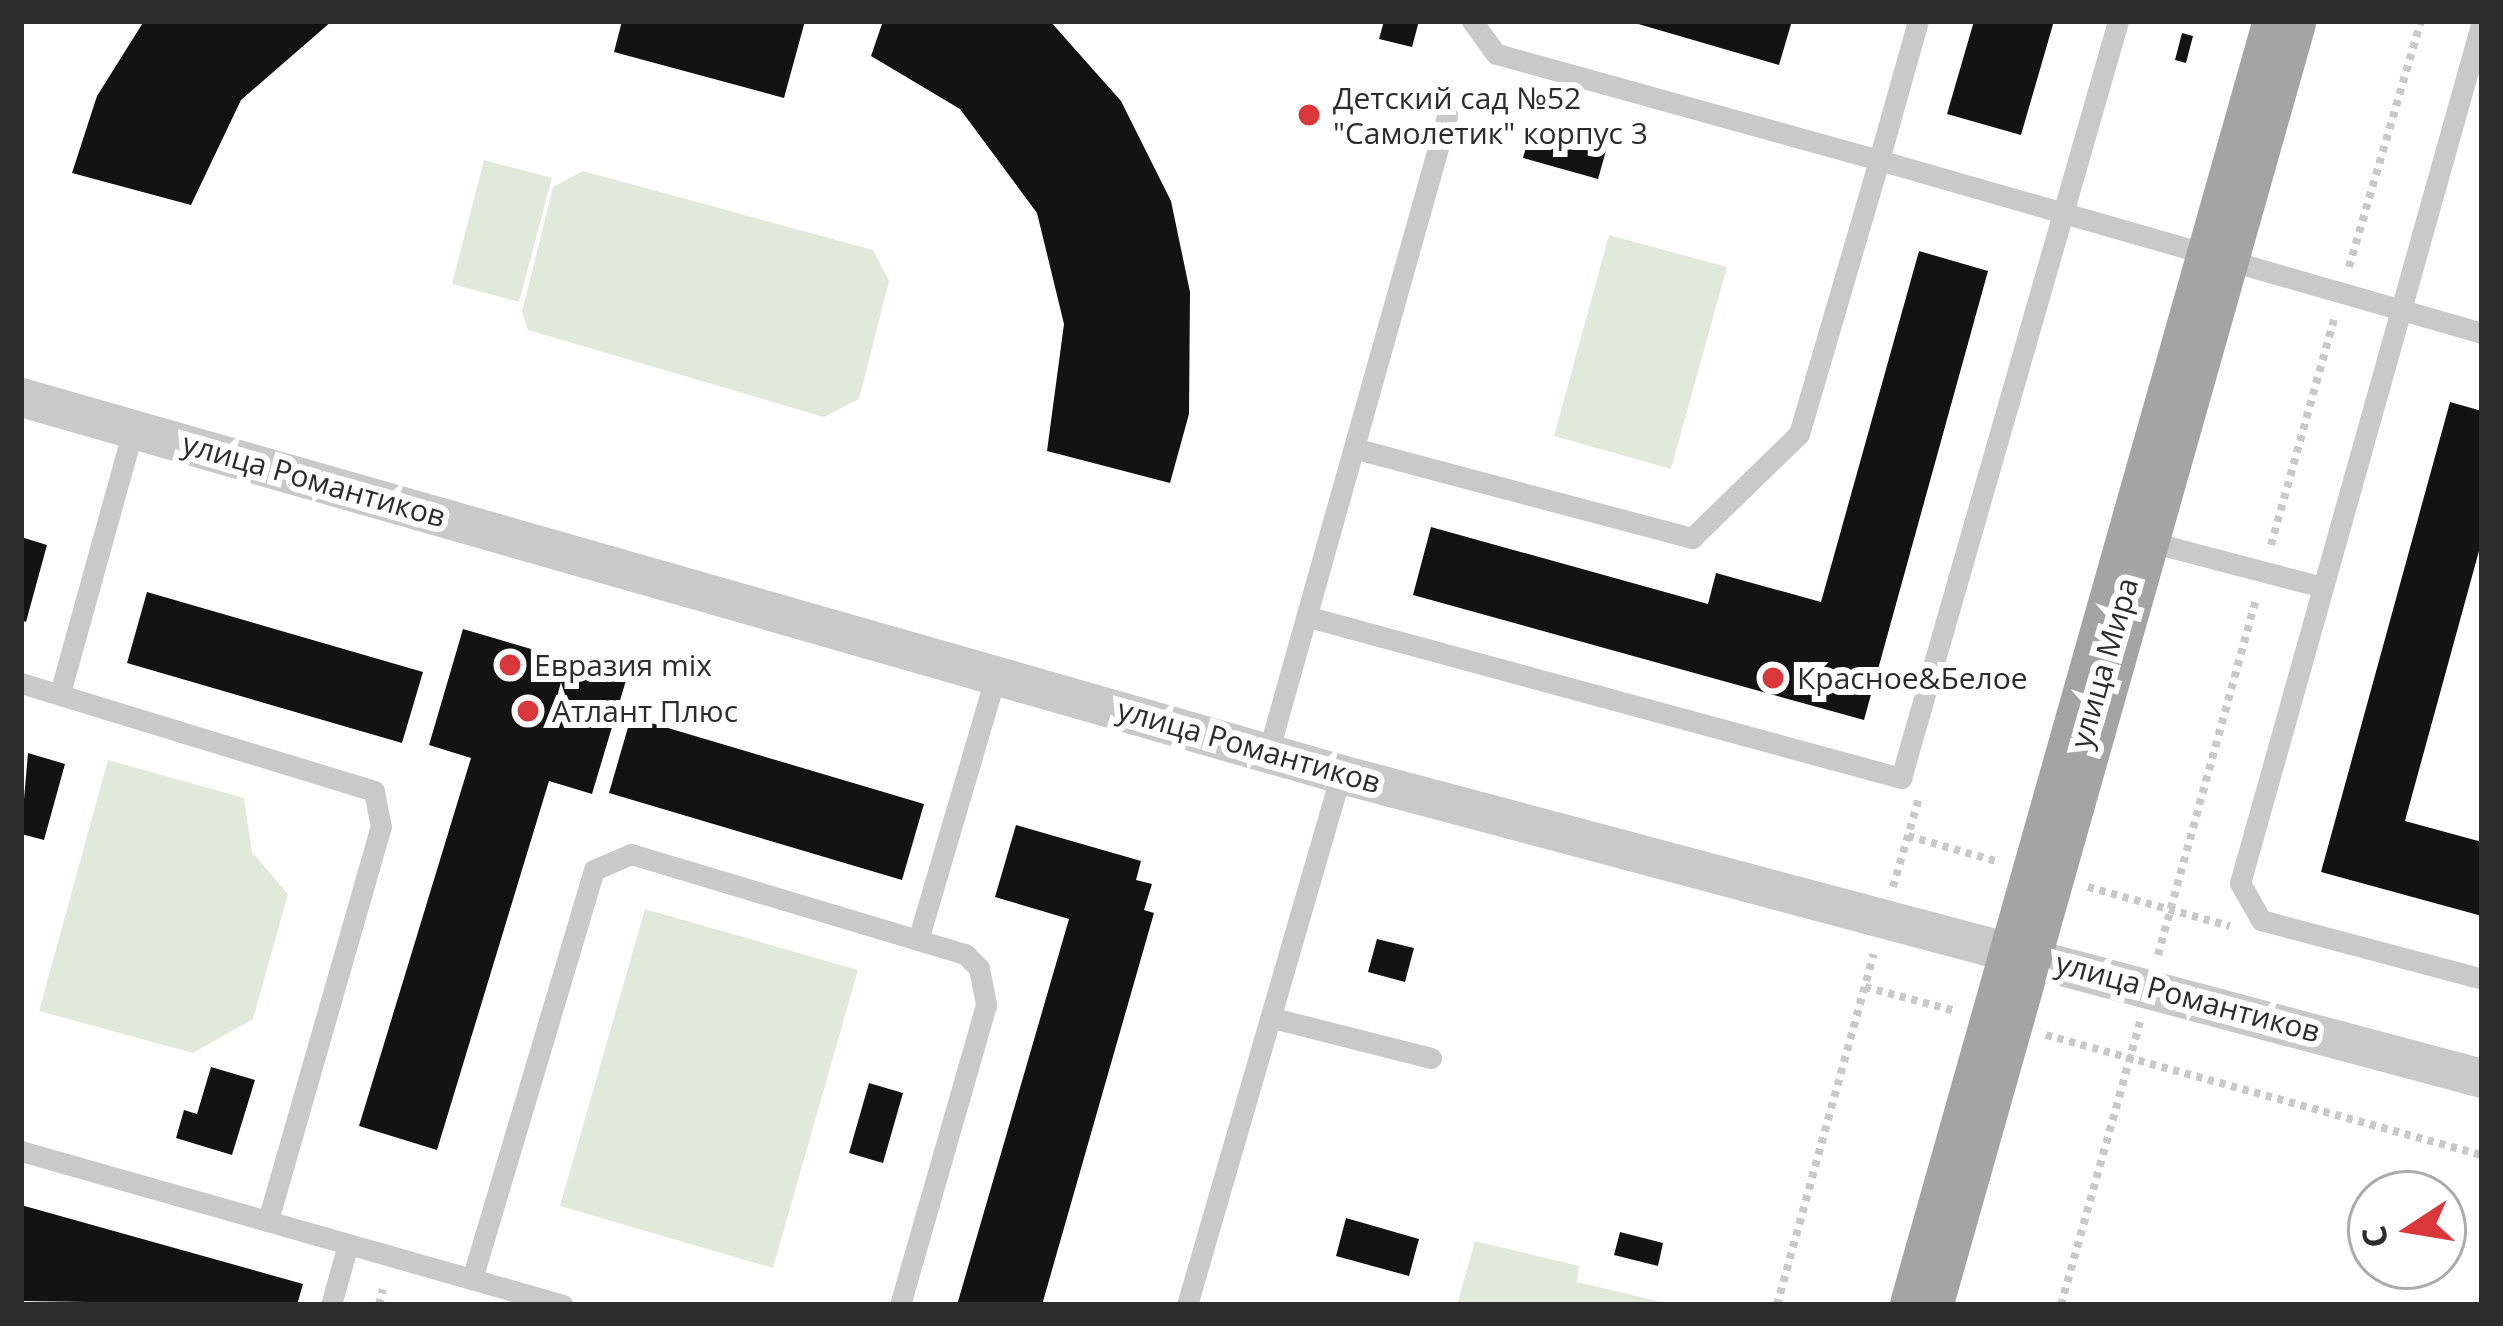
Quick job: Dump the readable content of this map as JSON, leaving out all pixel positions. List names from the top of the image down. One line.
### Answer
{"streets":{"main road":["улица Мира"],"street":["улица Романтиков"]},"crossings":[["улица Романтиков","улица Мира"]],"places":["Детский сад №52 \"Самолетик\" корпус 3","Евразия mix","Красное&Белое","Атлант Плюс"],"north":"left"}
